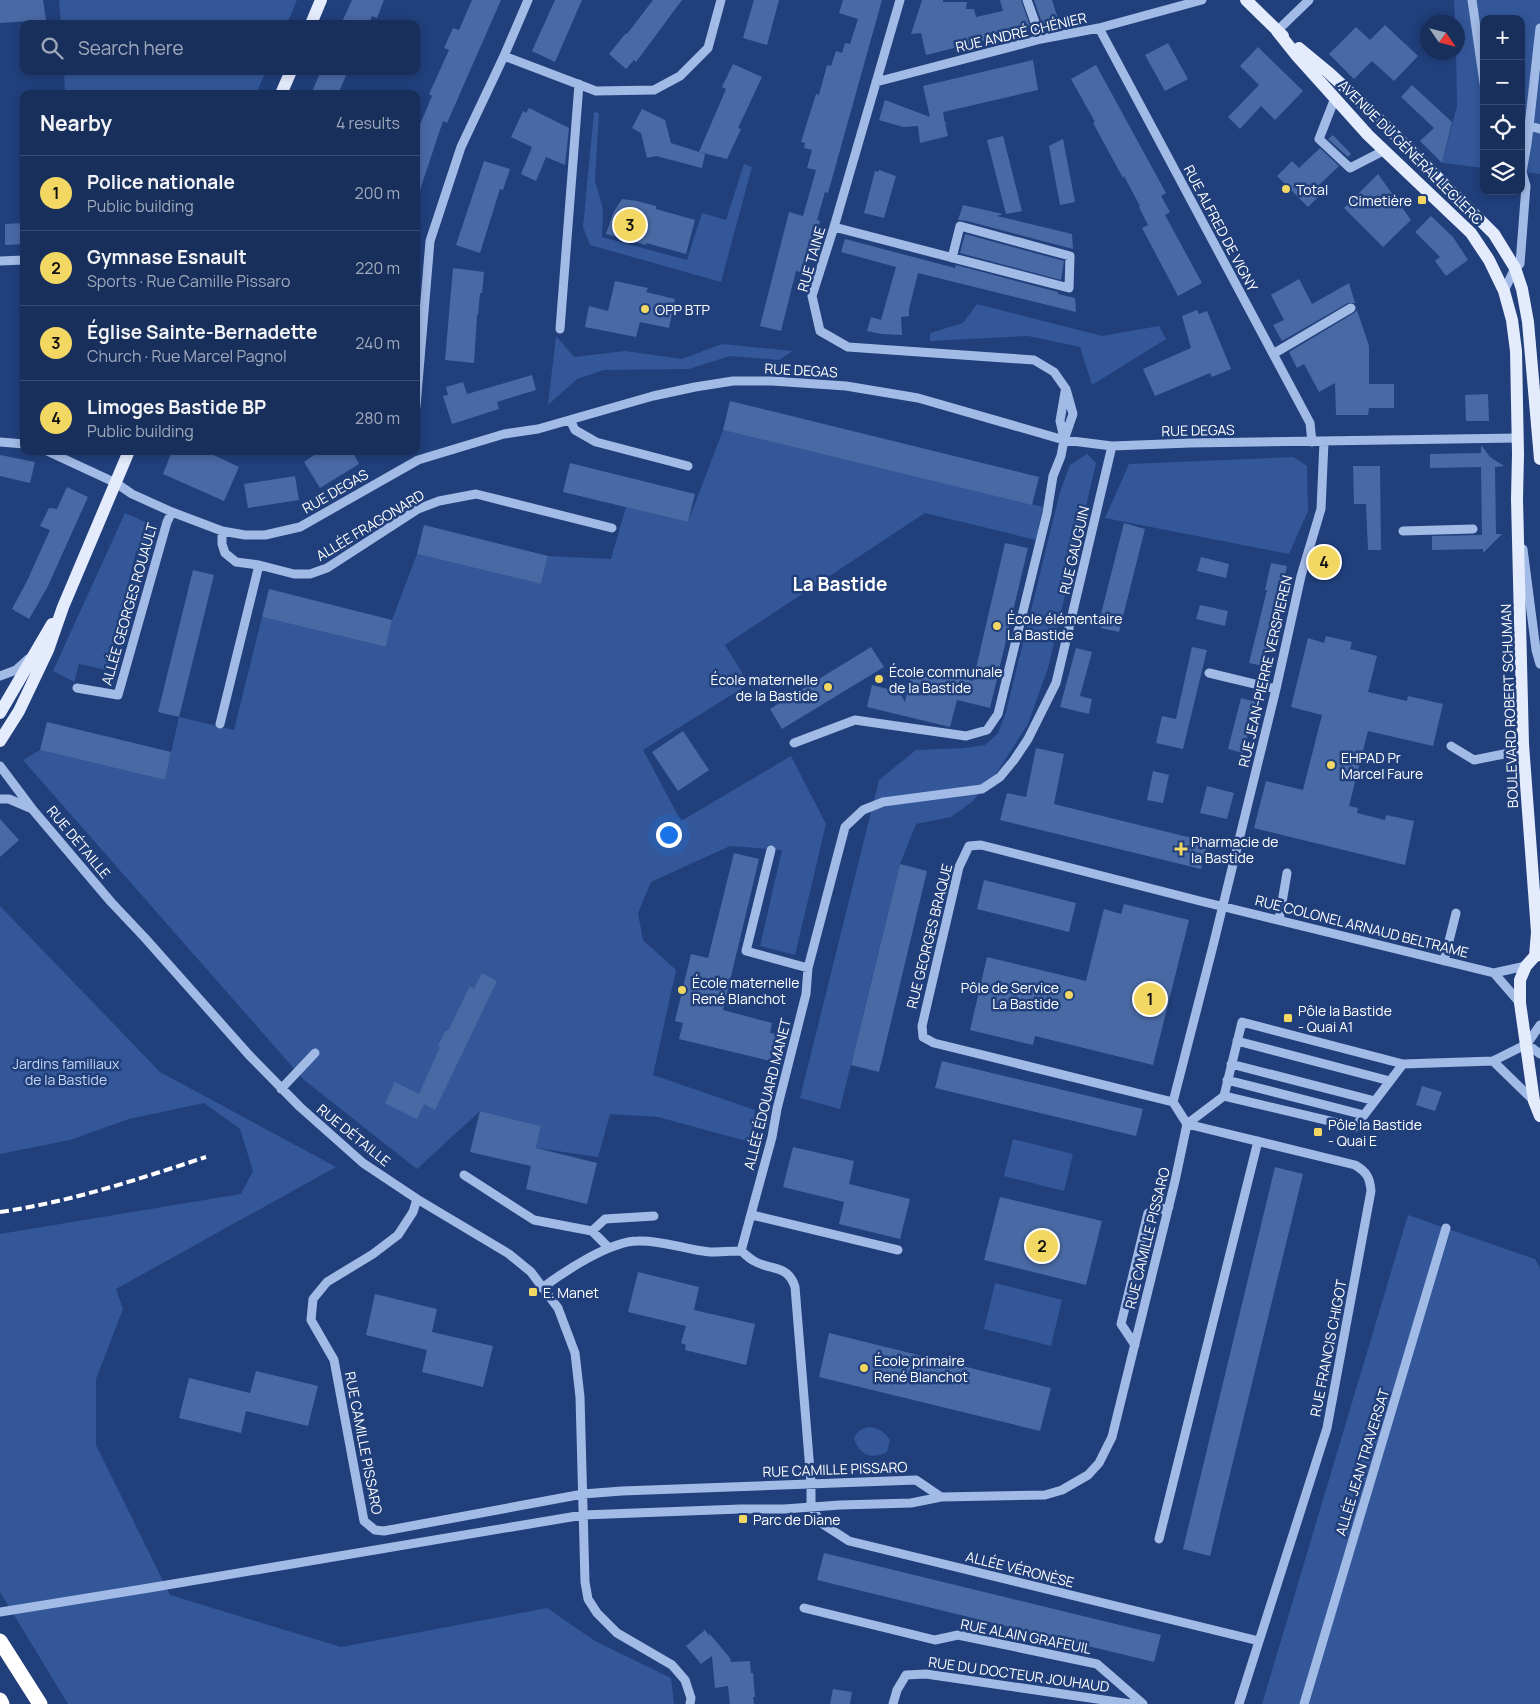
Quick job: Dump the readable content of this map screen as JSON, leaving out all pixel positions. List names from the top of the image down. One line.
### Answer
{"streets":{"main road":["AVENUE DU GÉNÉRAL LECLERC","BOULEVARD ROBERT SCHUMAN"],"street":["RUE ANDRÉ CHÉNIER","RUE ALFRED DE VIGNY","RUE TAINE","RUE DEGAS","ALLÉE FRAGONARD","RUE GAUGUIN","ALLÉE GEORGES ROUAULT","RUE JEAN-PIERRE VERSPIEREN","RUE DÉTAILLE","RUE COLONEL ARNAUD BELTRAME","RUE GEORGES BRAQUE","ALLÉE ÉDOUARD MANET","RUE CAMILLE PISSARO","RUE FRANCIS CHIGOT","ALLÉE JEAN TRAVERSAT","ALLÉE VÉRONÈSE","RUE ALAIN GRAFEUIL","RUE DU DOCTEUR JOUHAUD"]},"crossings":[["RUE ANDRÉ CHÉNIER","RUE ALFRED DE VIGNY"],["RUE ANDRÉ CHÉNIER","RUE TAINE"],["AVENUE DU GÉNÉRAL LECLERC","RUE DEGAS"],["AVENUE DU GÉNÉRAL LECLERC","BOULEVARD ROBERT SCHUMAN"],["RUE ALFRED DE VIGNY","RUE DEGAS"],["RUE TAINE","RUE DEGAS"],["RUE DEGAS","ALLÉE FRAGONARD"],["RUE DEGAS","RUE GAUGUIN"],["RUE DEGAS","ALLÉE GEORGES ROUAULT"],["RUE DEGAS","RUE JEAN-PIERRE VERSPIEREN"],["RUE GAUGUIN","ALLÉE ÉDOUARD MANET"],["RUE JEAN-PIERRE VERSPIEREN","RUE COLONEL ARNAUD BELTRAME"],["RUE JEAN-PIERRE VERSPIEREN","RUE GEORGES BRAQUE"],["RUE DÉTAILLE","RUE CAMILLE PISSARO"],["RUE COLONEL ARNAUD BELTRAME","RUE GEORGES BRAQUE"],["RUE CAMILLE PISSARO","RUE FRANCIS CHIGOT"],["RUE FRANCIS CHIGOT","ALLÉE VÉRONÈSE"]],"districts":["La Bastide"],"parks":["Jardins familiaux de la Bastide"],"places":{"other":["Total","OPP BTP","École élémentaire La Bastide","École communale de la Bastide","École maternelle de la Bastide","EHPAD Pr Marcel Faure","École maternelle René Blanchot","Pôle de Service La Bastide","École primaire René Blanchot"],"transit":["Cimetière","Pôle la Bastide - Quai A1","Pôle la Bastide - Quai E","E. Manet","Parc de Diane"],"health":["Pharmacie de la Bastide"]},"north":"bottom right","page":{"map_buttons":["+","−"],"search":"Search here","heading":["Nearby","4 results"],"list":[{"mark":"1","name":"Police nationale","note":"Public building","value":"200 m"},{"mark":"2","name":"Gymnase Esnault","note":"Sports · Rue Camille Pissaro","value":"220 m"},{"mark":"3","name":"Église Sainte-Bernadette","note":"Church · Rue Marcel Pagnol","value":"240 m"},{"mark":"4","name":"Limoges Bastide BP","note":"Public building","value":"280 m"}],"pins":["3","4","1","2"]}}
